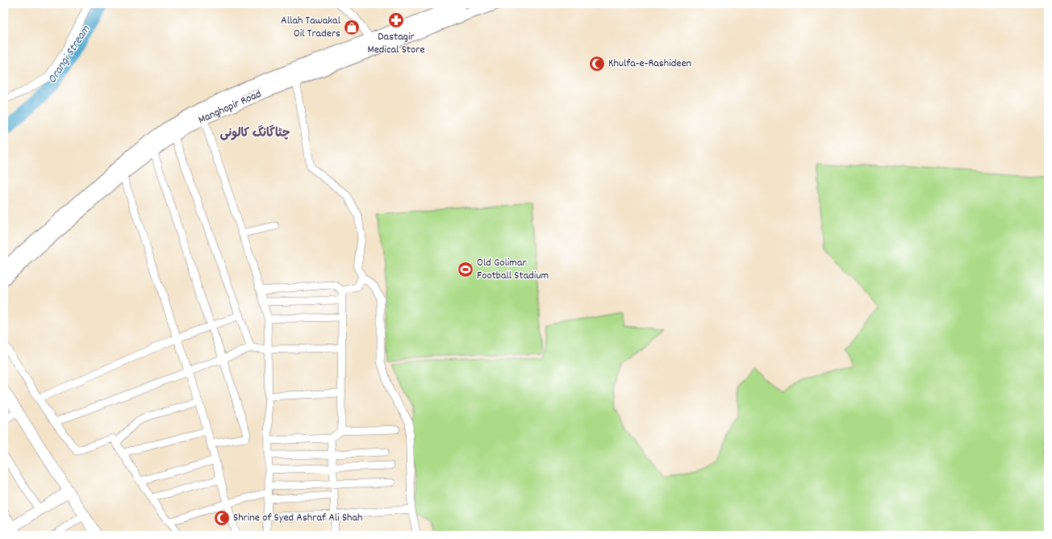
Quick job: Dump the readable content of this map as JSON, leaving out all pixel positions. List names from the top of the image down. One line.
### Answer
{"streets":{"main road":["Manghopir Road"]},"districts":["چٹاگانگ کالونی"],"water":["Orangi Stream"],"places":{"pharmacy":["Dastagir Medical Store"],"shop":["Allah Tawakal Oil Traders"],"mosque":["Khulfa-e-Rashideen","Shrine of Syed Ashraf Ali Shah"],"sports":["Old Golimar Football Stadium"]}}
